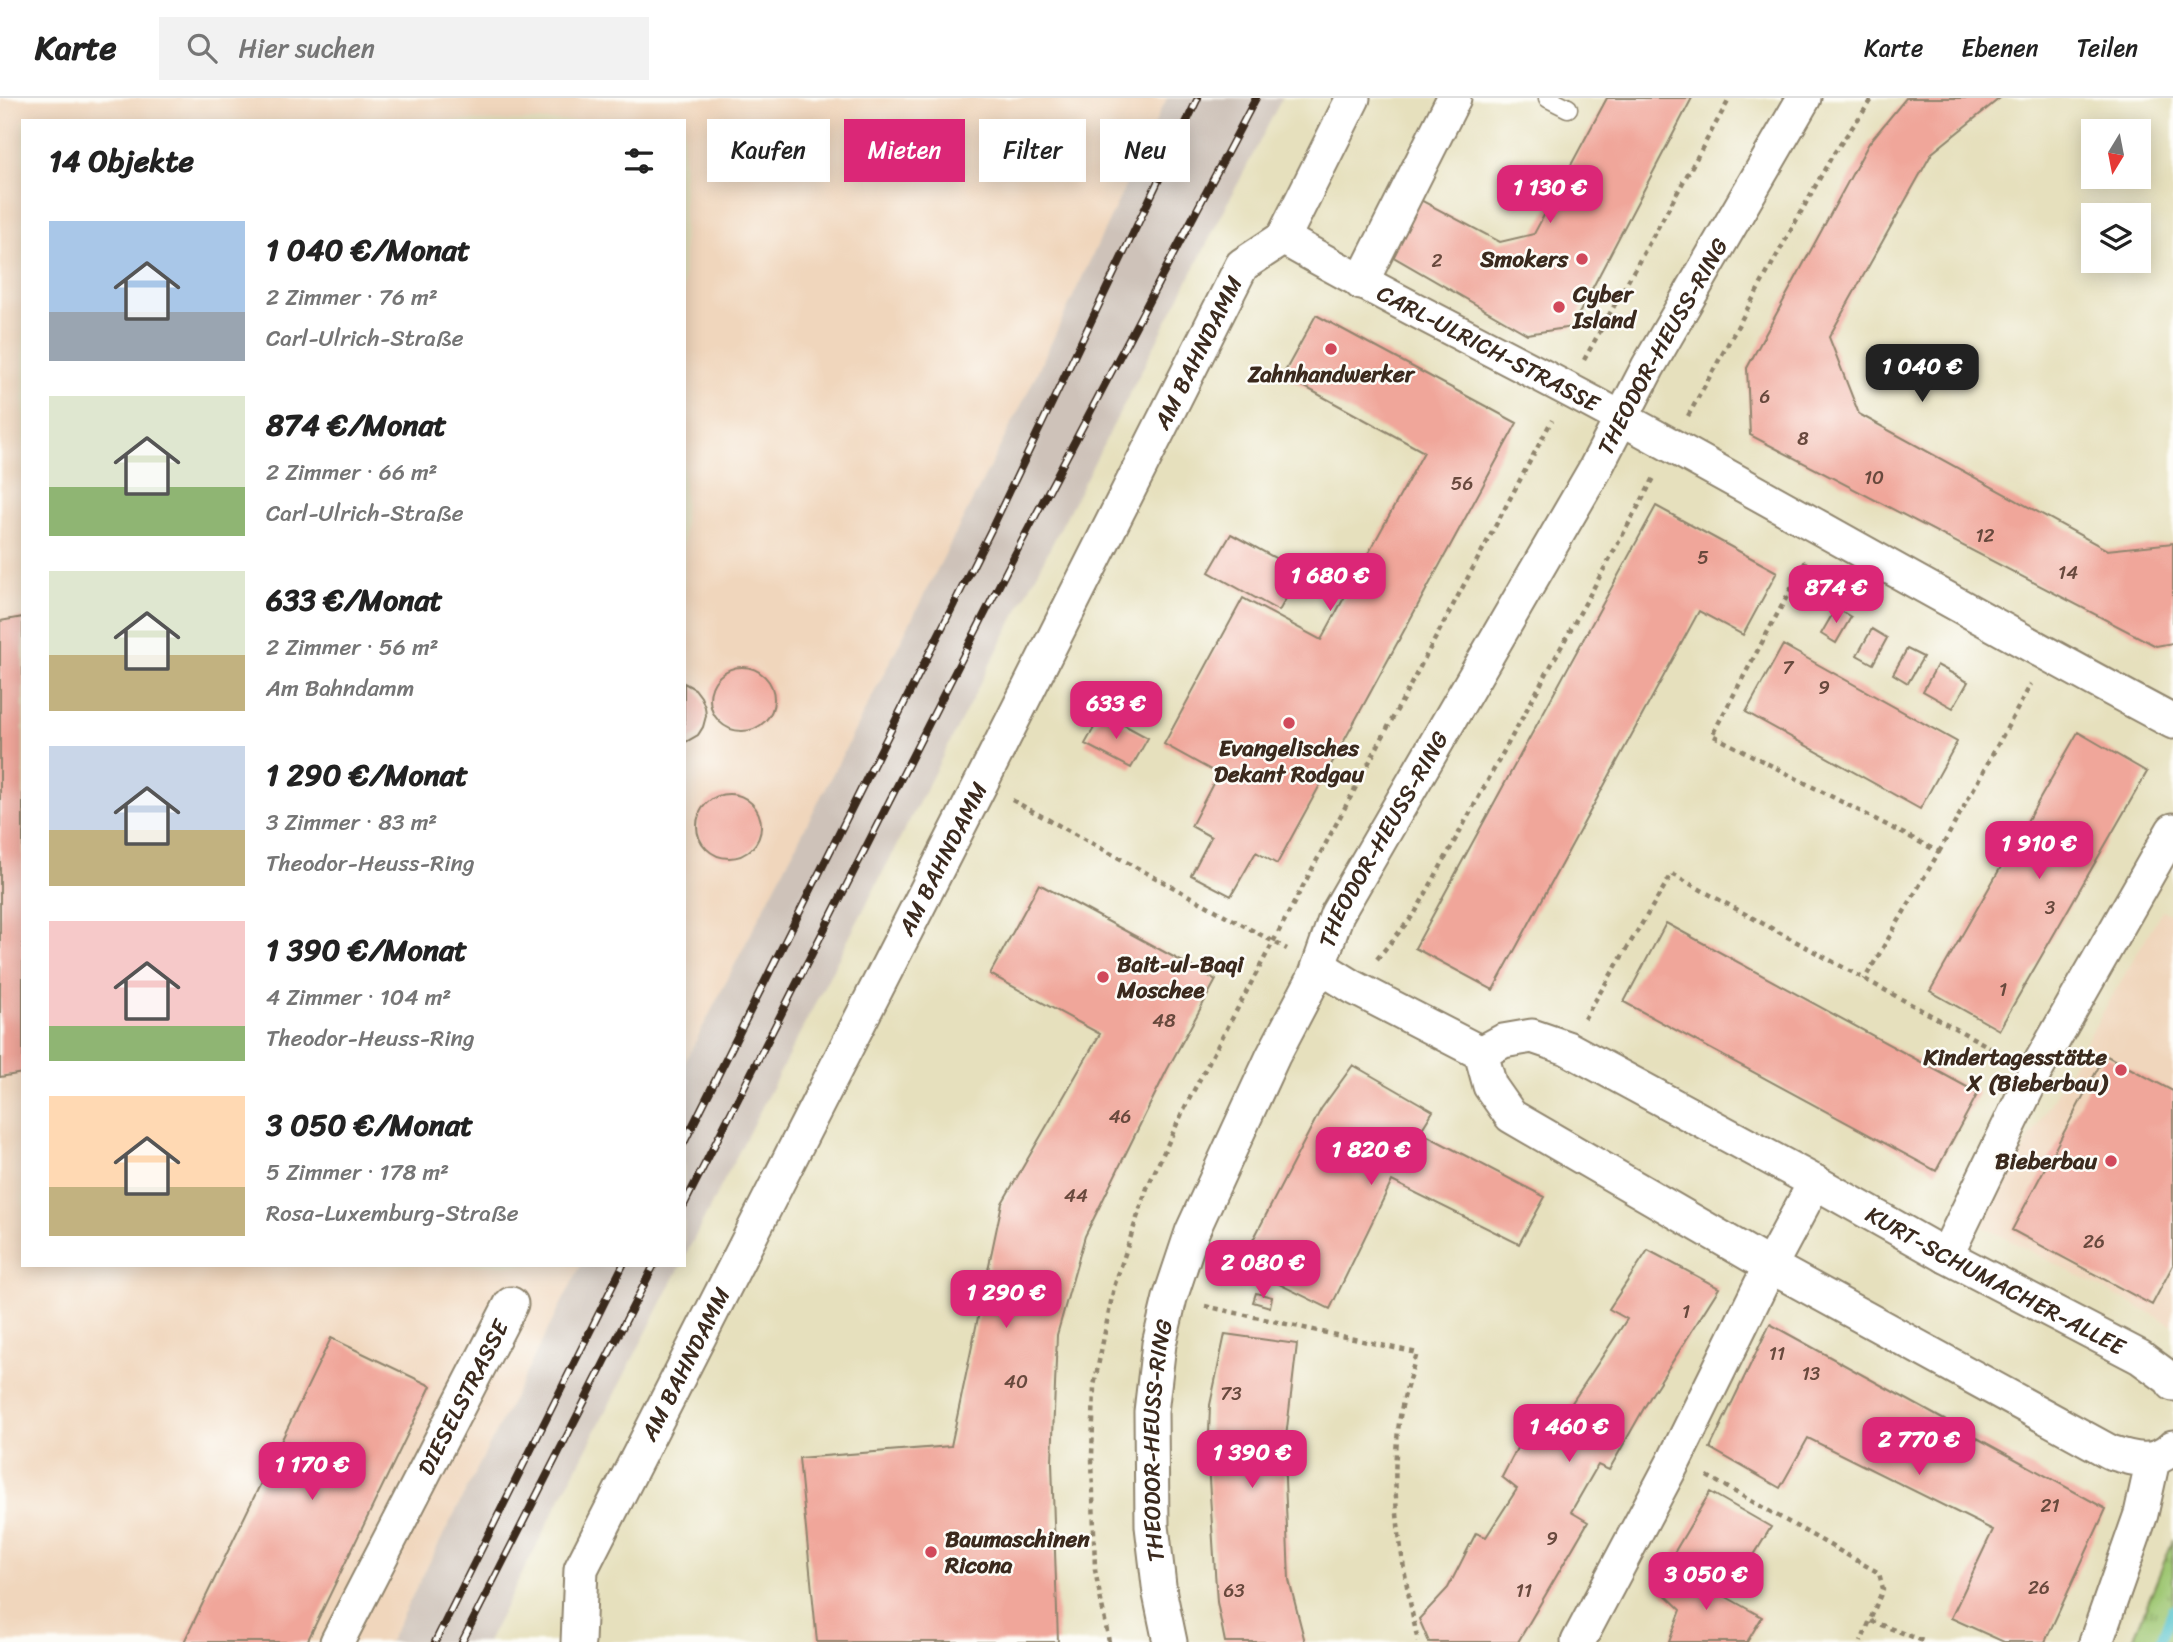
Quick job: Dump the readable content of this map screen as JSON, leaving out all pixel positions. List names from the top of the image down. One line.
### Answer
{"streets":{"street":["THEODOR-HEUSS-RING","CARL-ULRICH-STRASSE","AM BAHNDAMM","KURT-SCHUMACHER-ALLEE","DIESELSTRASSE"]},"crossings":[["THEODOR-HEUSS-RING","CARL-ULRICH-STRASSE"],["CARL-ULRICH-STRASSE","AM BAHNDAMM"]],"places":["Smokers","Cyber Island","Zahnhandwerker","Evangelisches Dekant Rodgau","Bait-ul-Baqi Moschee","Kindertagesstätte X (Bieberbau)","Bieberbau","Baumaschinen Ricona"],"house_numbers":["2","6","8","10","56","12","5","14","7","9","3","1","48","46","44","26","1","11","13","40","73","21","9","26","63","11"],"north":"bottom","page":{"header":"Karte","search":"Hier suchen","nav":["Karte","Ebenen","Teilen"],"chip":["Kaufen","Mieten","Filter","Neu"],"heading":"14 Objekte","price":["1 130 €","1 040 €","1 680 €","874 €","633 €","1 910 €","1 820 €","2 080 €","1 290 €","1 460 €","2 770 €","1 390 €","1 170 €","3 050 €"],"list":[{"name":"1 040 €/Monat","note":"2 Zimmer · 76 m² · Carl-Ulrich-Straße"},{"name":"874 €/Monat","note":"2 Zimmer · 66 m² · Carl-Ulrich-Straße"},{"name":"633 €/Monat","note":"2 Zimmer · 56 m² · Am Bahndamm"},{"name":"1 290 €/Monat","note":"3 Zimmer · 83 m² · Theodor-Heuss-Ring"},{"name":"1 390 €/Monat","note":"4 Zimmer · 104 m² · Theodor-Heuss-Ring"},{"name":"3 050 €/Monat","note":"5 Zimmer · 178 m² · Rosa-Luxemburg-Straße"}]}}
